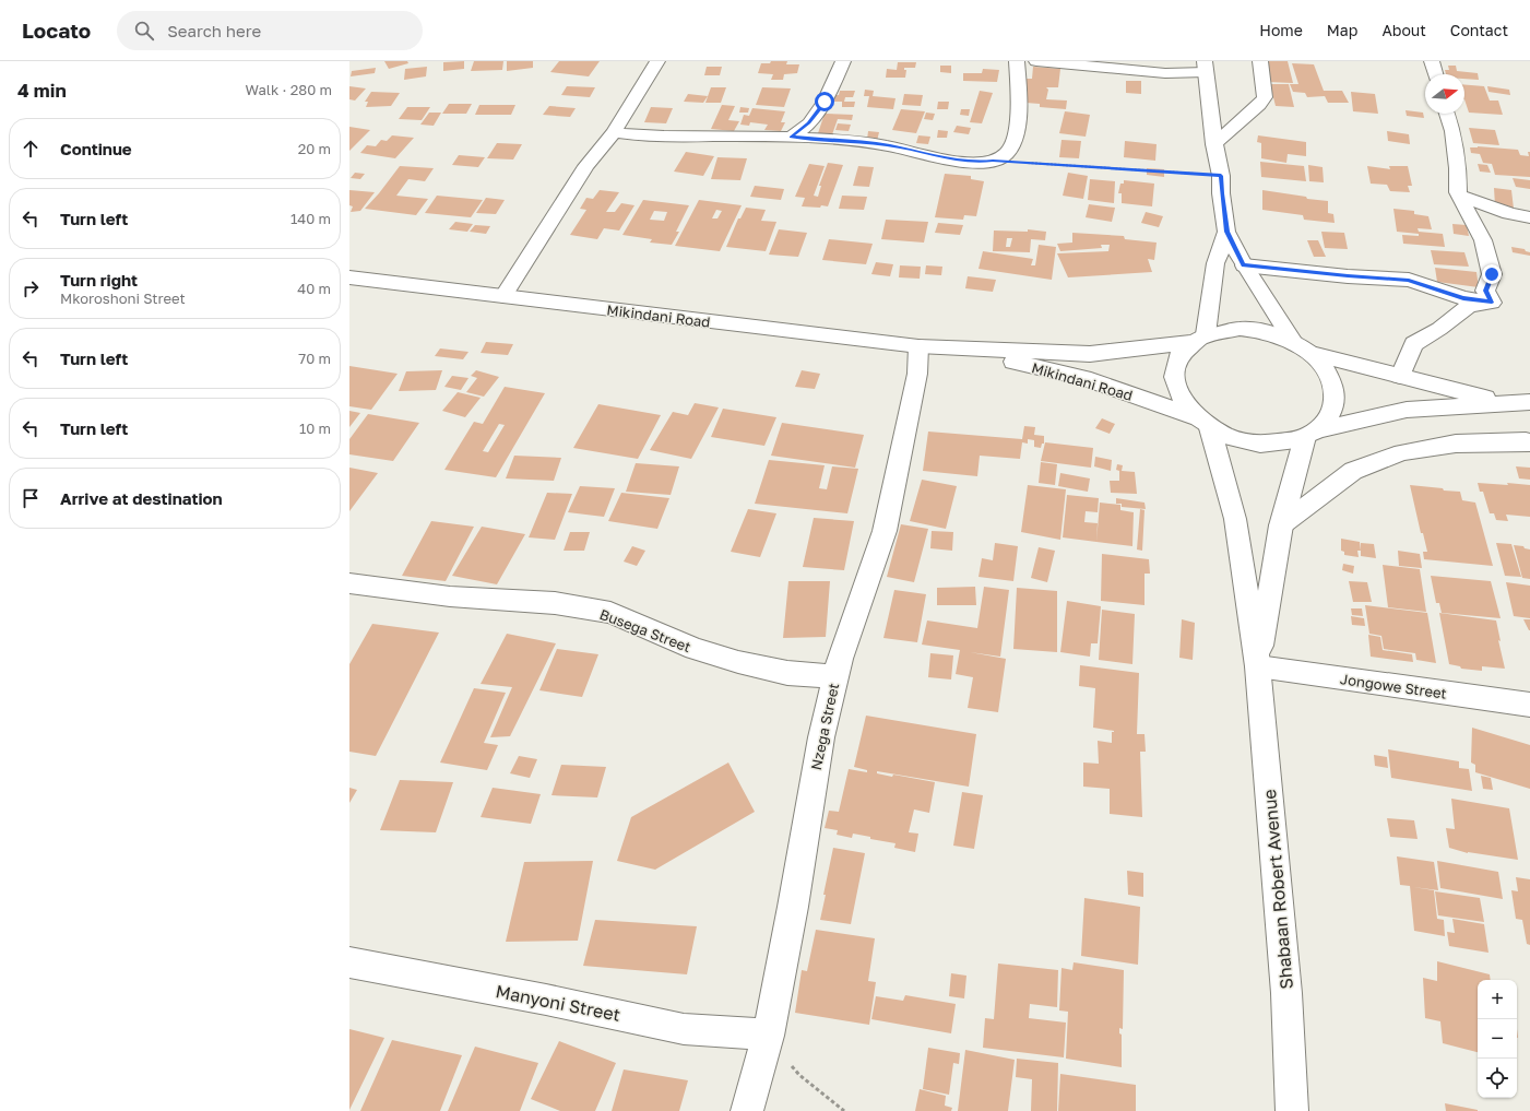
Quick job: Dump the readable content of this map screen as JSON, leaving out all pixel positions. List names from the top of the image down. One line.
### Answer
{"streets":{"main road":["Mikindani Road","Busega Street","Jongowe Street","Nzega Street","Shabaan Robert Avenue","Manyoni Street"]},"crossings":[["Mikindani Road","Nzega Street"],["Mikindani Road","Shabaan Robert Avenue"],["Busega Street","Nzega Street"],["Jongowe Street","Shabaan Robert Avenue"],["Nzega Street","Manyoni Street"]],"north":"right","page":{"header":"Locato","search":"Search here","nav":["Home","Map","About","Contact"],"heading":["4 min","Walk · 280 m"],"list":[["Continue","20 m"],["Turn left","140 m"],["Turn right","Mkoroshoni Street","40 m"],["Turn left","70 m"],["Turn left","10 m"],"Arrive at destination"],"map_buttons":["+","−"]}}
